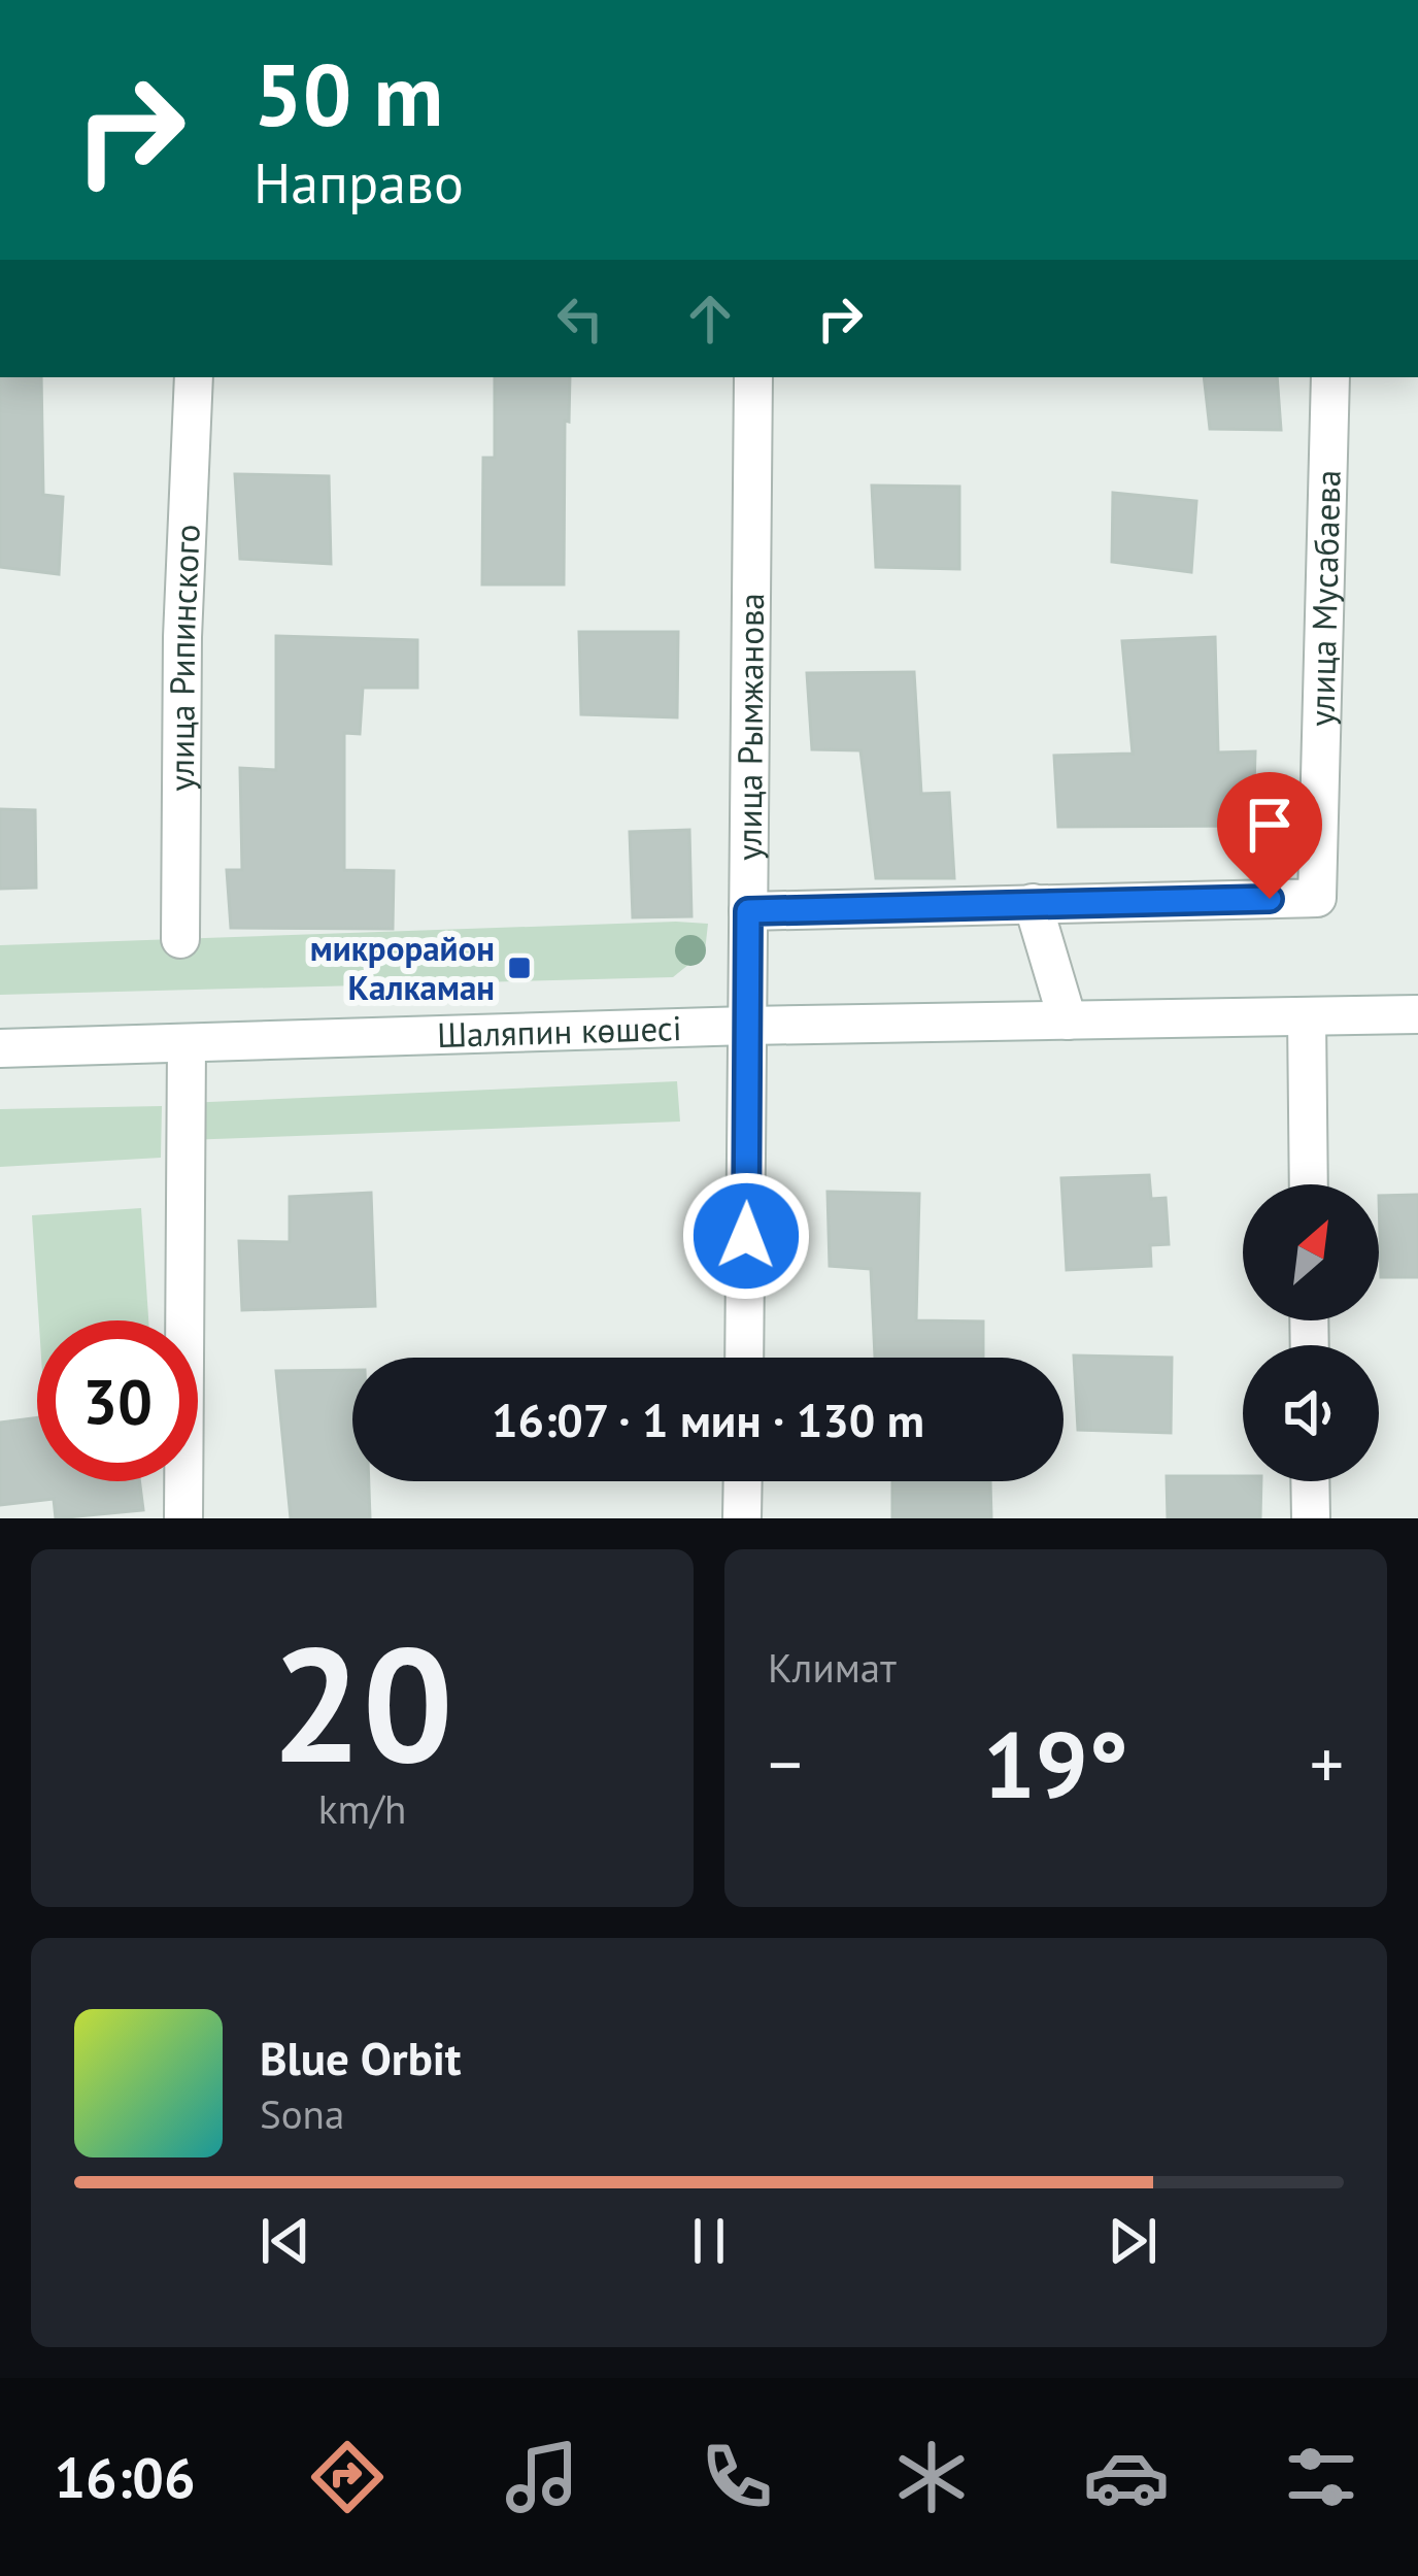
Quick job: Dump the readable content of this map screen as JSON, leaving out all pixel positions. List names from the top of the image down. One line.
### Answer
{"streets":{"street":["улица Мусабаева","улица Рипинского","улица Рымжанова","Шаляпин көшесі"]},"crossings":[["улица Рымжанова","Шаляпин көшесі"]],"places":{"transit":["микрорайон Калкаман"]},"north":"top right","page":{"turn":["50 m","Направо"],"limit":"30","trip":"16:07 · 1 мин · 130 m","tile":[["20","km/h"],"Климат"],"heat":["−","19°","+"],"song":["Blue Orbit","Sona"],"tabs":"16:06"}}
